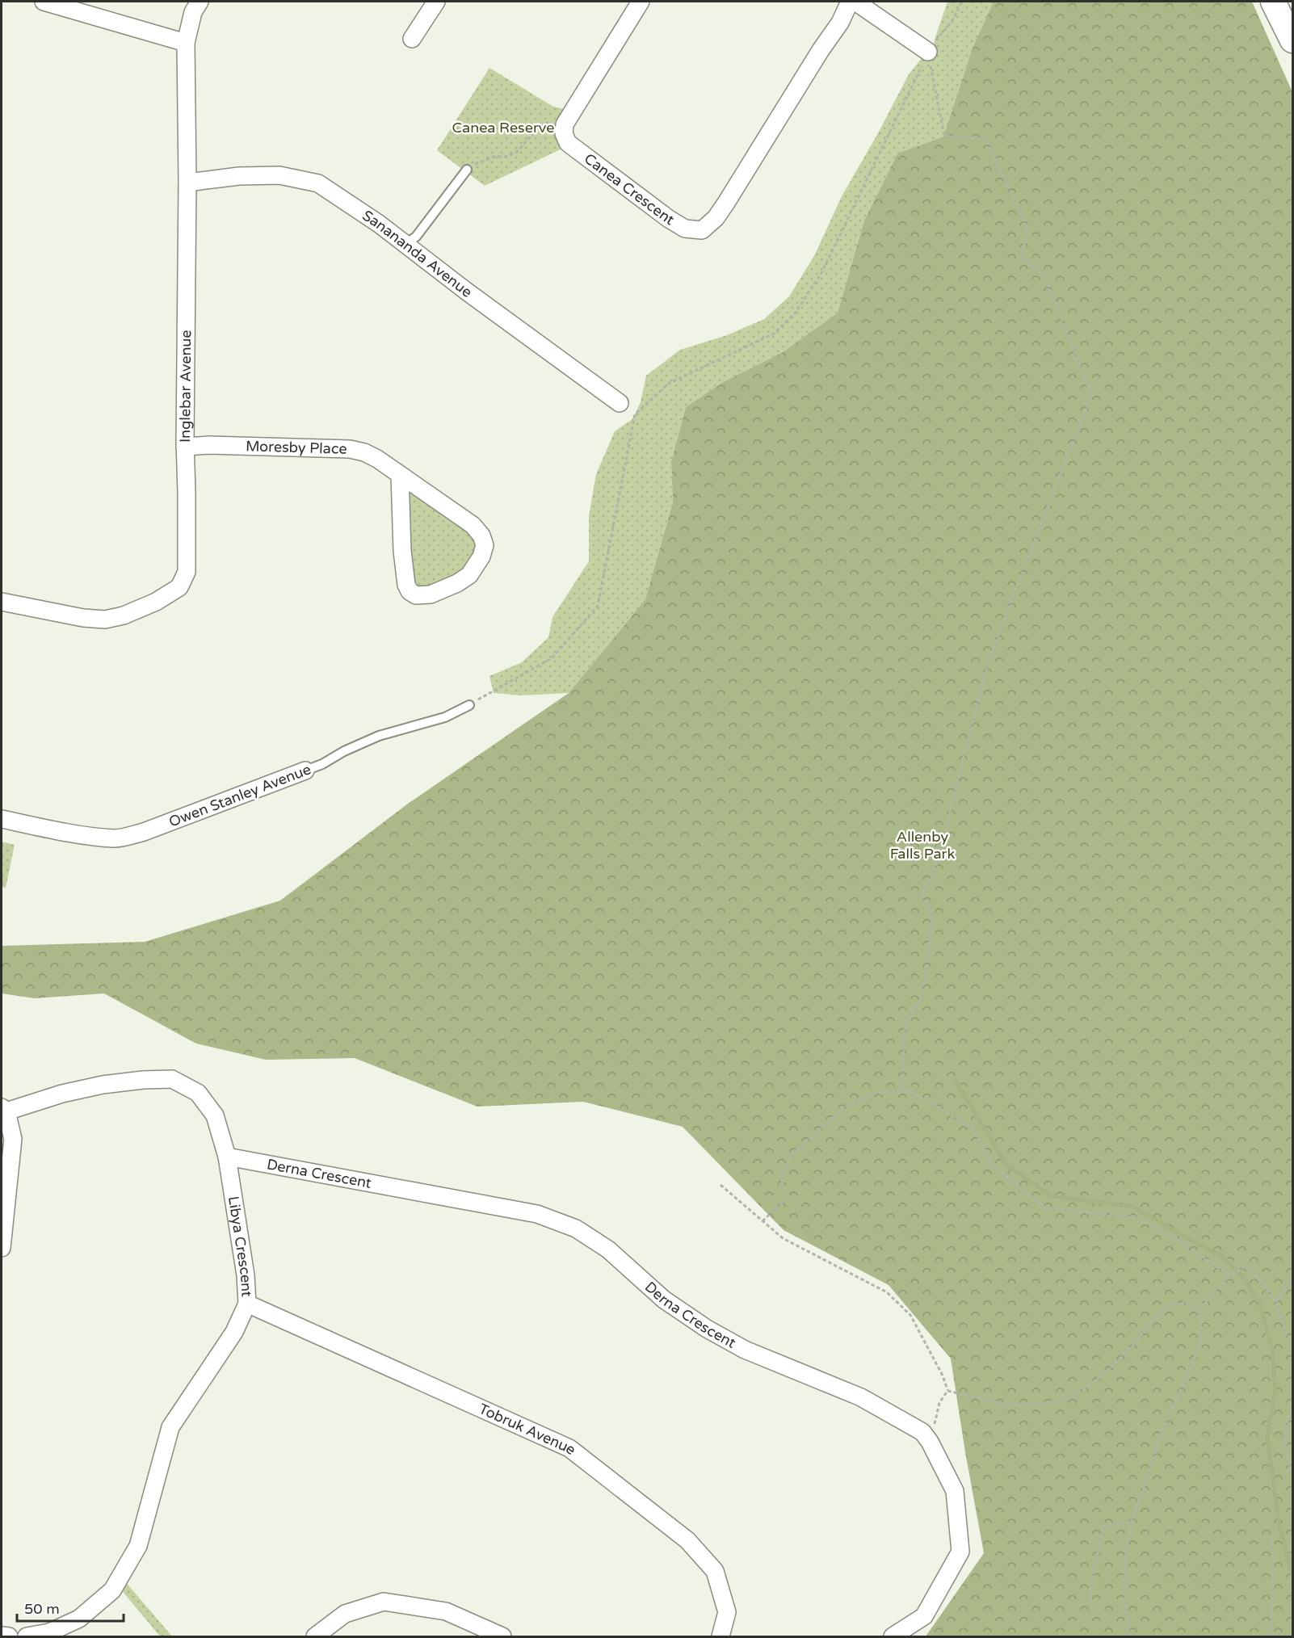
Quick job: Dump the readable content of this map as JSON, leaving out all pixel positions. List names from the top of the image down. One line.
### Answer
{"streets":{"street":["Canea Crescent","Sanananda Avenue","Inglebar Avenue","Moresby Place","Owen Stanley Avenue","Derna Crescent","Libya Crescent","Tobruk Avenue"]},"crossings":[["Sanananda Avenue","Inglebar Avenue"],["Inglebar Avenue","Moresby Place"],["Derna Crescent","Libya Crescent"],["Libya Crescent","Tobruk Avenue"]],"parks":["Canea Reserve","Allenby Falls Park"],"scale_bar":"50 m"}
